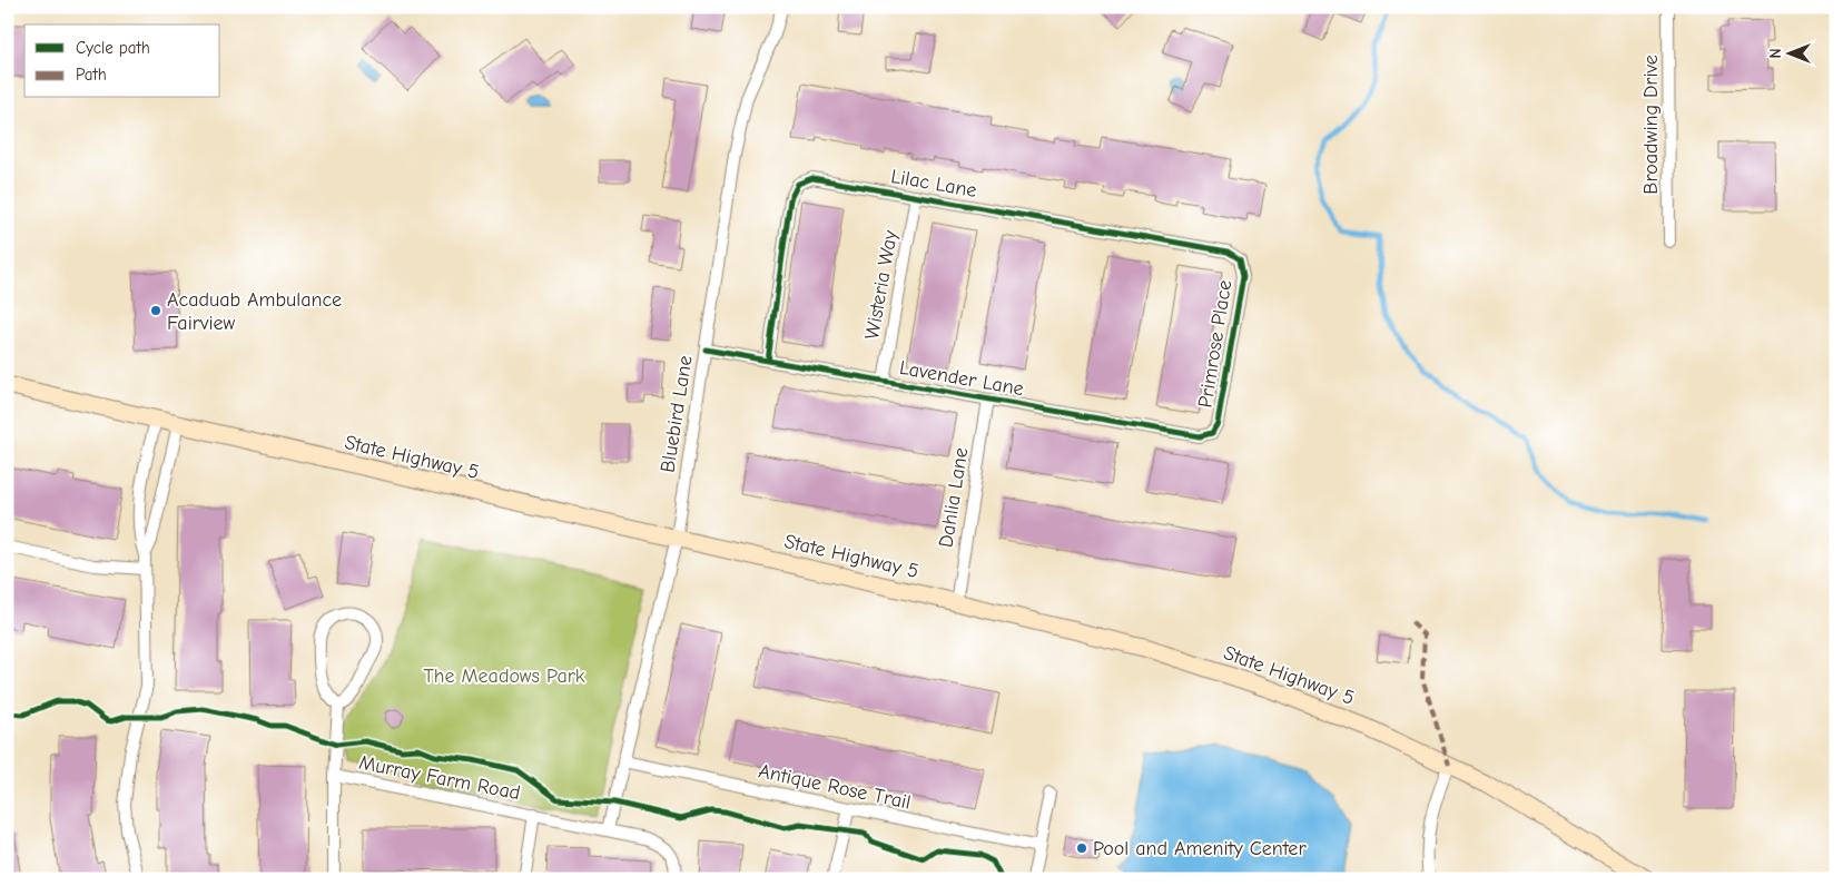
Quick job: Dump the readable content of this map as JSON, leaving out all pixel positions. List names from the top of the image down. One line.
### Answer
{"streets":{"main road":["State Highway 5"],"street":["Broadwing Drive","Lilac Lane","Wisteria Way","Primrose Place","Lavender Lane","Bluebird Lane","Dahlia Lane","Murray Farm Road","Antique Rose Trail"]},"crossings":[["Lilac Lane","Wisteria Way"],["Lilac Lane","Primrose Place"],["Lilac Lane","Lavender Lane"],["Wisteria Way","Lavender Lane"],["Primrose Place","Lavender Lane"],["Lavender Lane","Bluebird Lane"],["Lavender Lane","Dahlia Lane"],["Bluebird Lane","State Highway 5"],["Bluebird Lane","Murray Farm Road"],["Bluebird Lane","Antique Rose Trail"],["State Highway 5","Dahlia Lane"]],"parks":["The Meadows Park"],"places":["Acaduab Ambulance Fairview","Pool and Amenity Center"],"legend":["Cycle path","Path"],"north":"left"}
